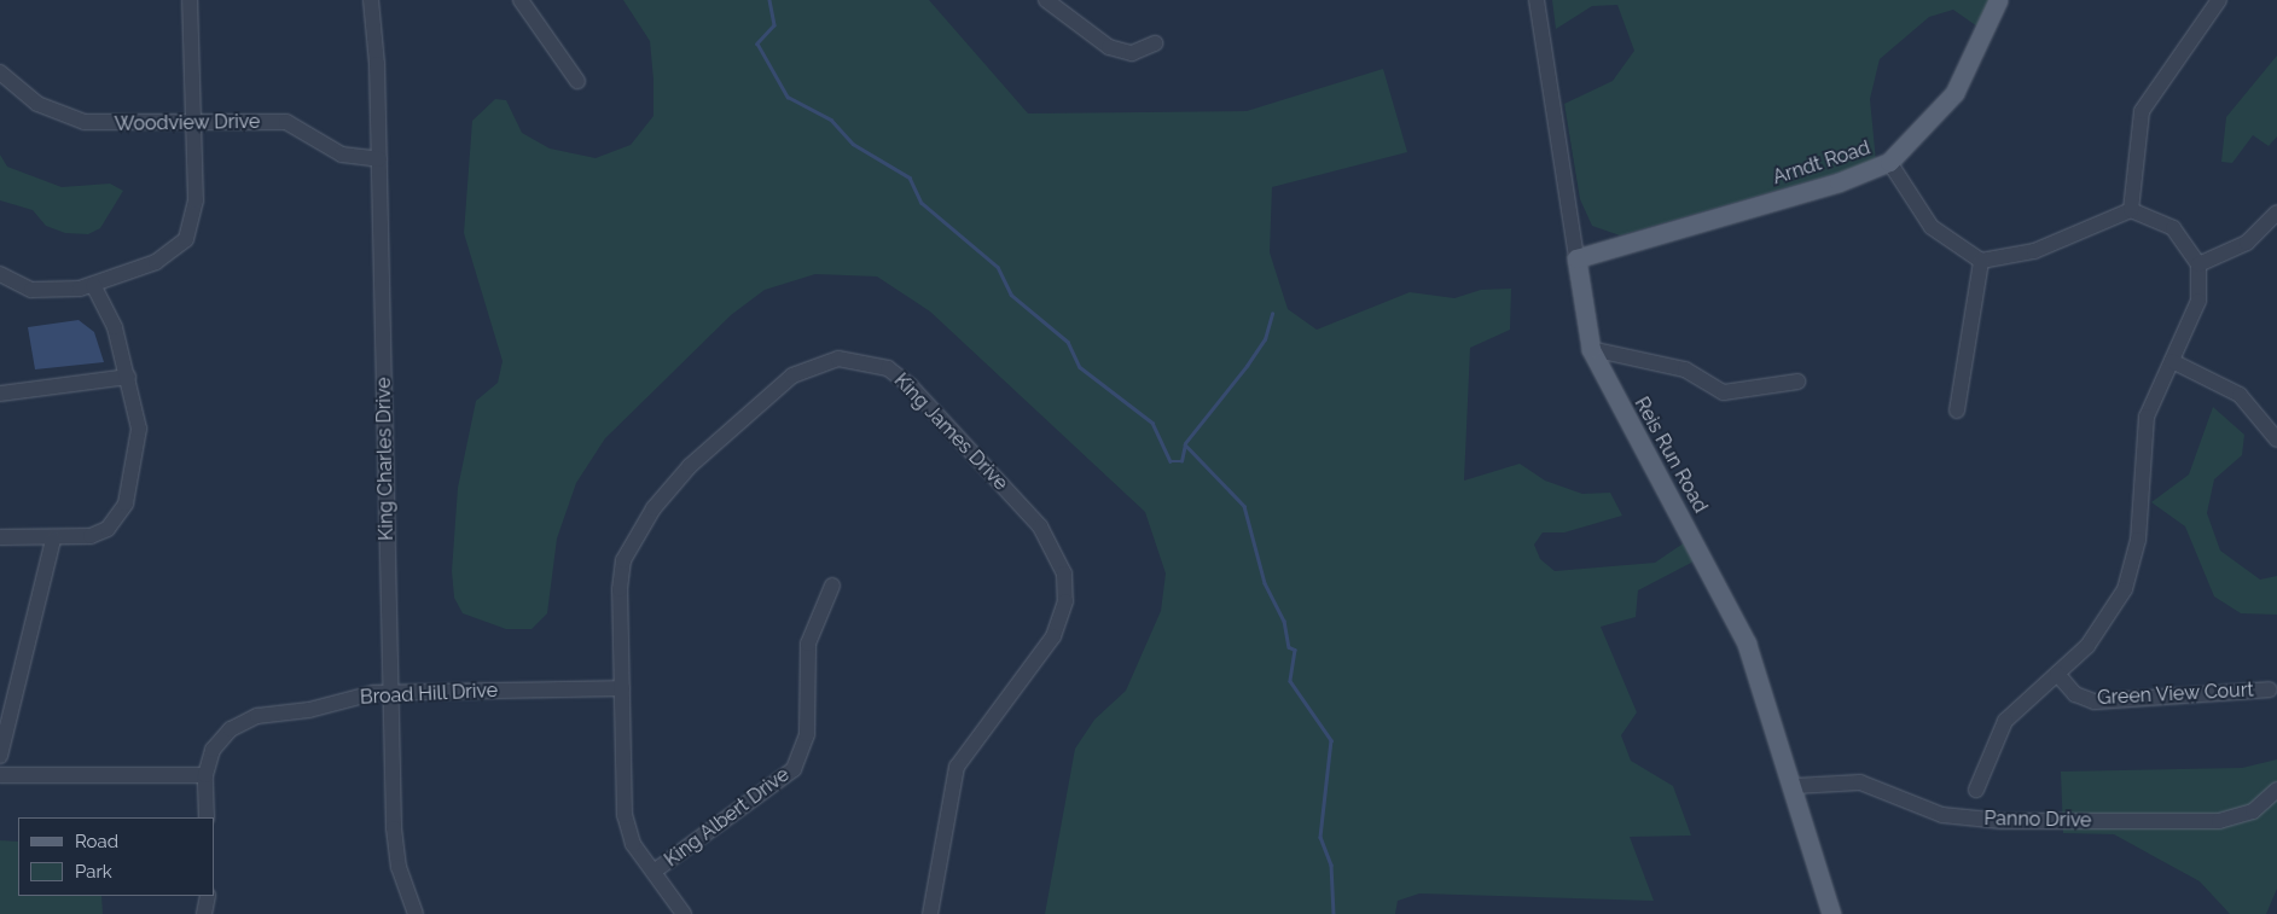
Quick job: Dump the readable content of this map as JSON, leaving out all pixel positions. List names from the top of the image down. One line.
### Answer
{"streets":{"main road":["Arndt Road","Reis Run Road"],"street":["Woodview Drive","King James Drive","King Charles Drive","Broad Hill Drive","Green View Court","King Albert Drive","Panno Drive"]},"crossings":[["Woodview Drive","King Charles Drive"],["Arndt Road","Reis Run Road"],["King James Drive","Broad Hill Drive"],["King James Drive","King Albert Drive"],["Reis Run Road","Panno Drive"],["King Charles Drive","Broad Hill Drive"]],"legend":["Road","Park"]}
